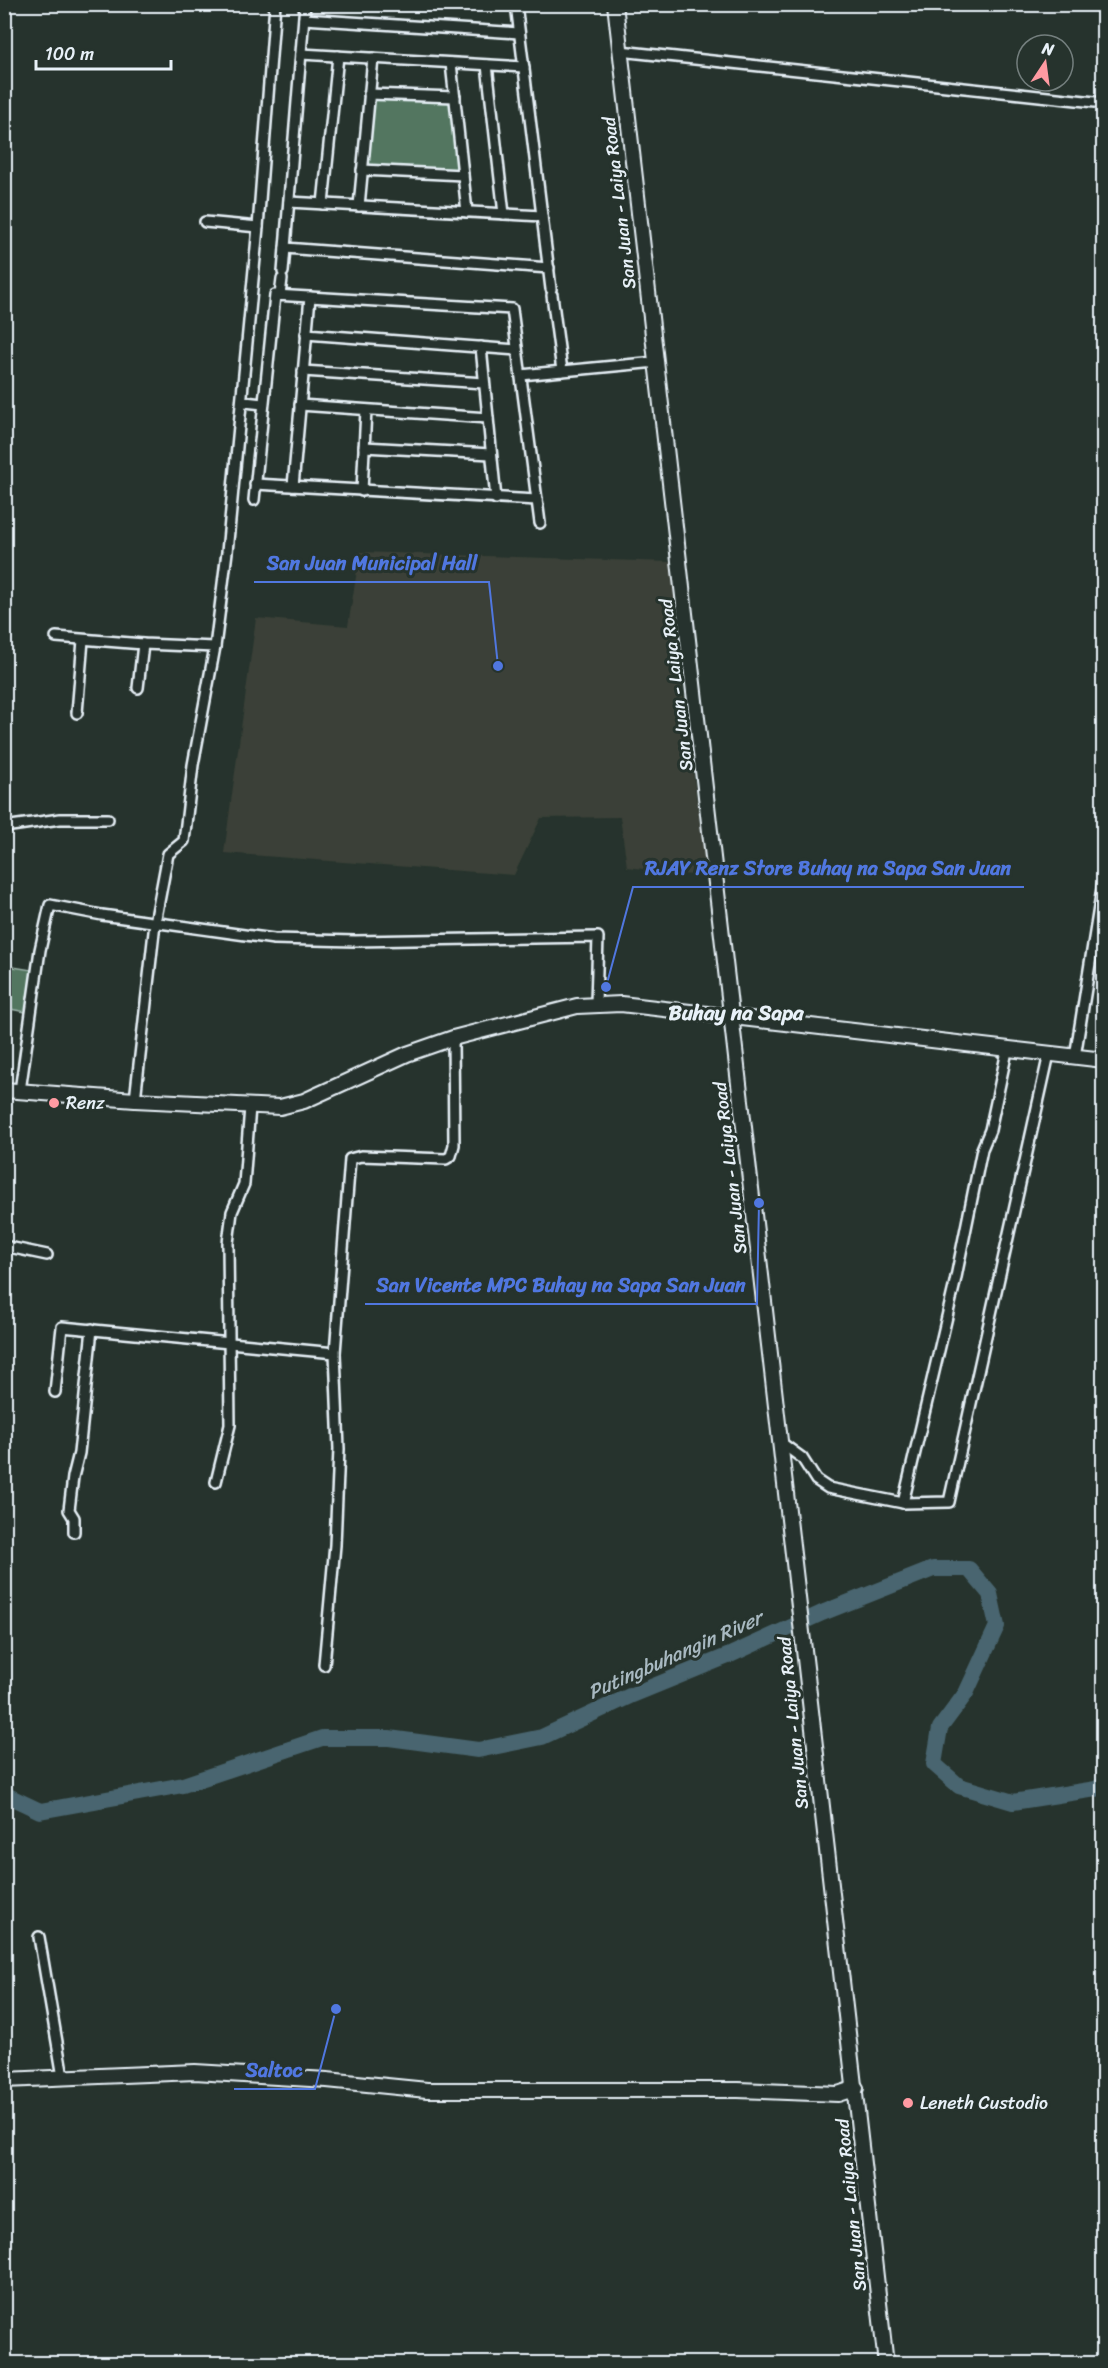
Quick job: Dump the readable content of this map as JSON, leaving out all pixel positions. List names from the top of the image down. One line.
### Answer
{"streets":{"main road":["San Juan - Laiya Road"]},"districts":["Buhay na Sapa"],"water":["Putingbuhangin River"],"places":["San Juan Municipal Hall","RJAY Renz Store Buhay na Sapa San Juan","Renz","San Vicente MPC Buhay na Sapa San Juan","Saltoc","Leneth Custodio"],"scale_bar":"100 m","north":"top"}
